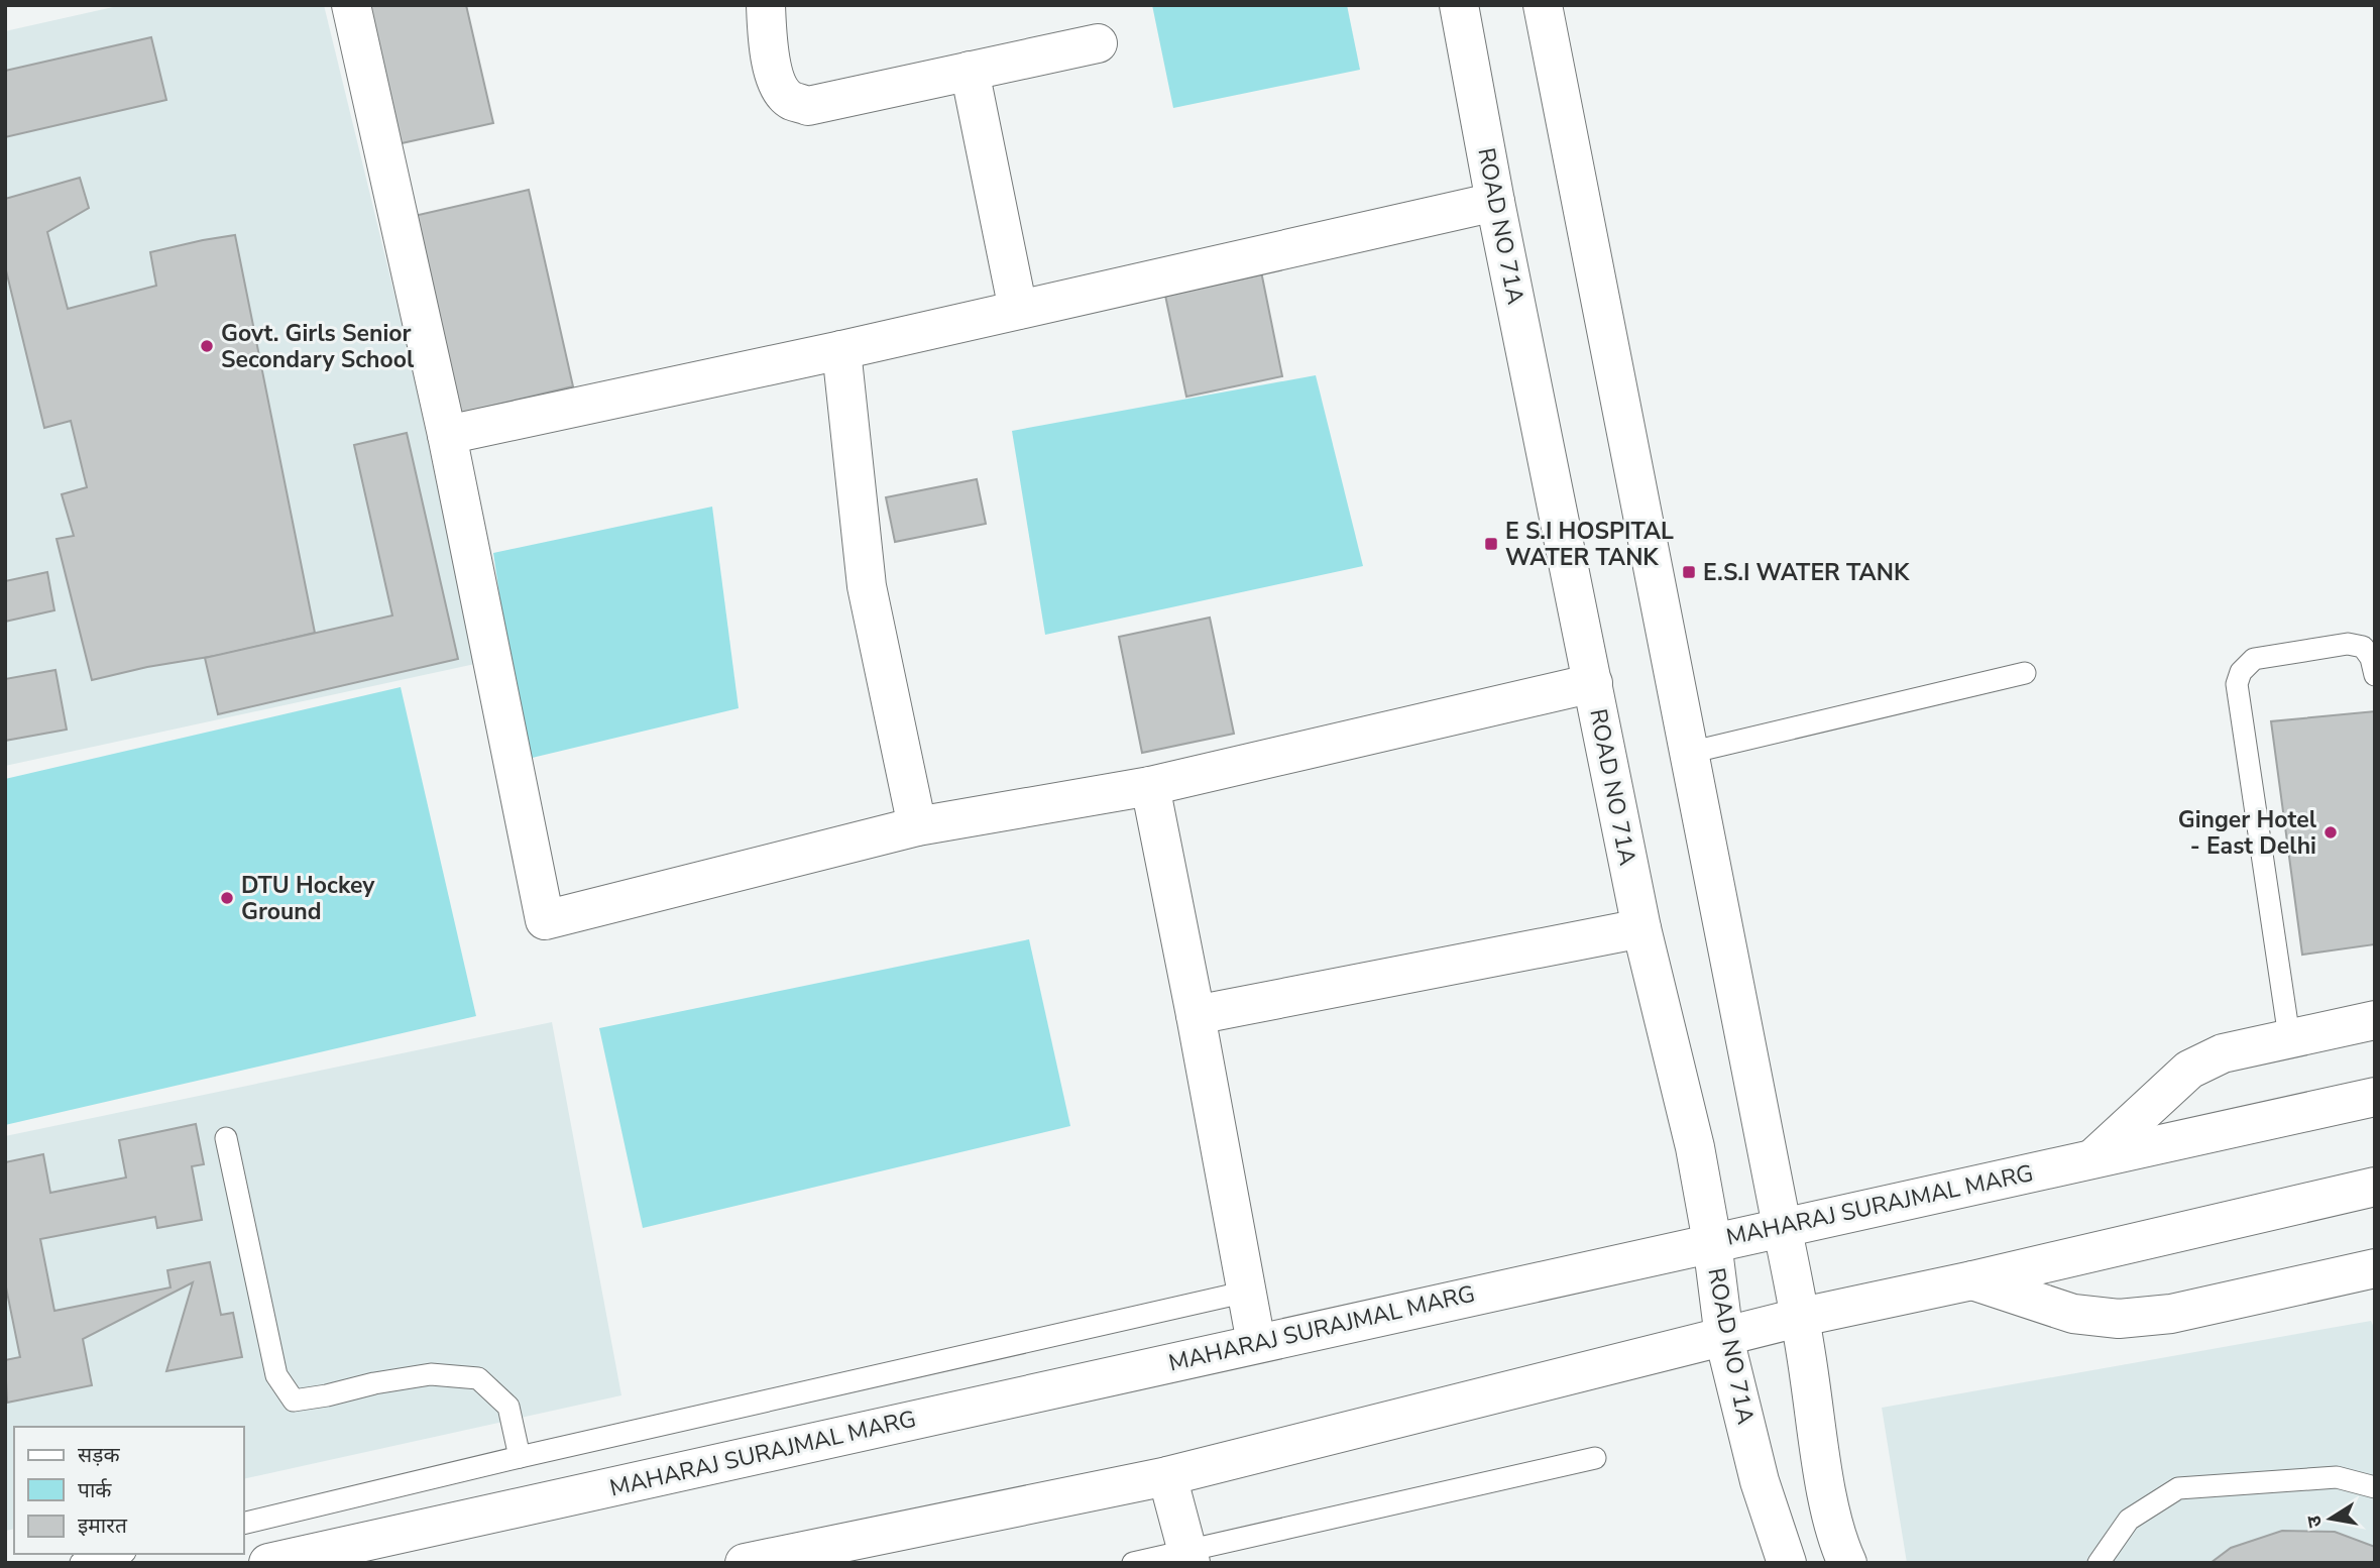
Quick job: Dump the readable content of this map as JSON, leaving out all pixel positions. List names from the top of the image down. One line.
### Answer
{"streets":{"street":["ROAD NO 71A","MAHARAJ SURAJMAL MARG"]},"crossings":[["ROAD NO 71A","MAHARAJ SURAJMAL MARG"]],"places":{"other":["Govt. Girls Senior Secondary School","Ginger Hotel - East Delhi","DTU Hockey Ground"],"transit":["E S.I HOSPITAL WATER TANK","E.S.I WATER TANK"]},"legend":["सड़क","पार्क","इमारत"],"north":"left"}
